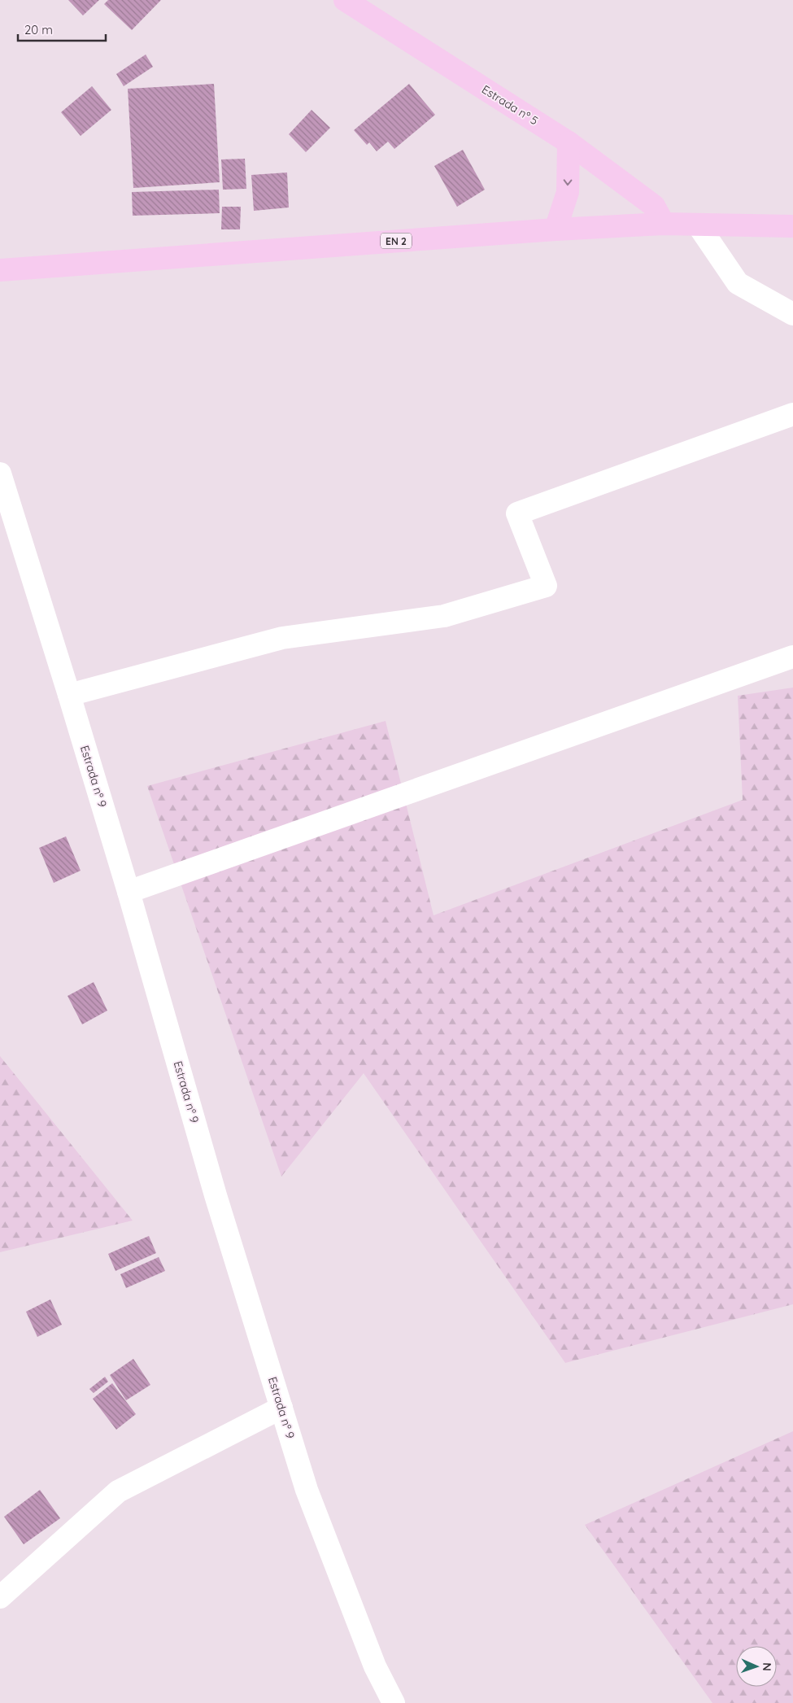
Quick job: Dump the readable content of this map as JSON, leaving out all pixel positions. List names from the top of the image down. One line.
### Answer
{"streets":{"main road":["Estrada nº 5","EN 2"],"street":["Estrada nº 9"]},"crossings":[["Estrada nº 5","EN 2"]],"scale_bar":"20 m","north":"right"}
